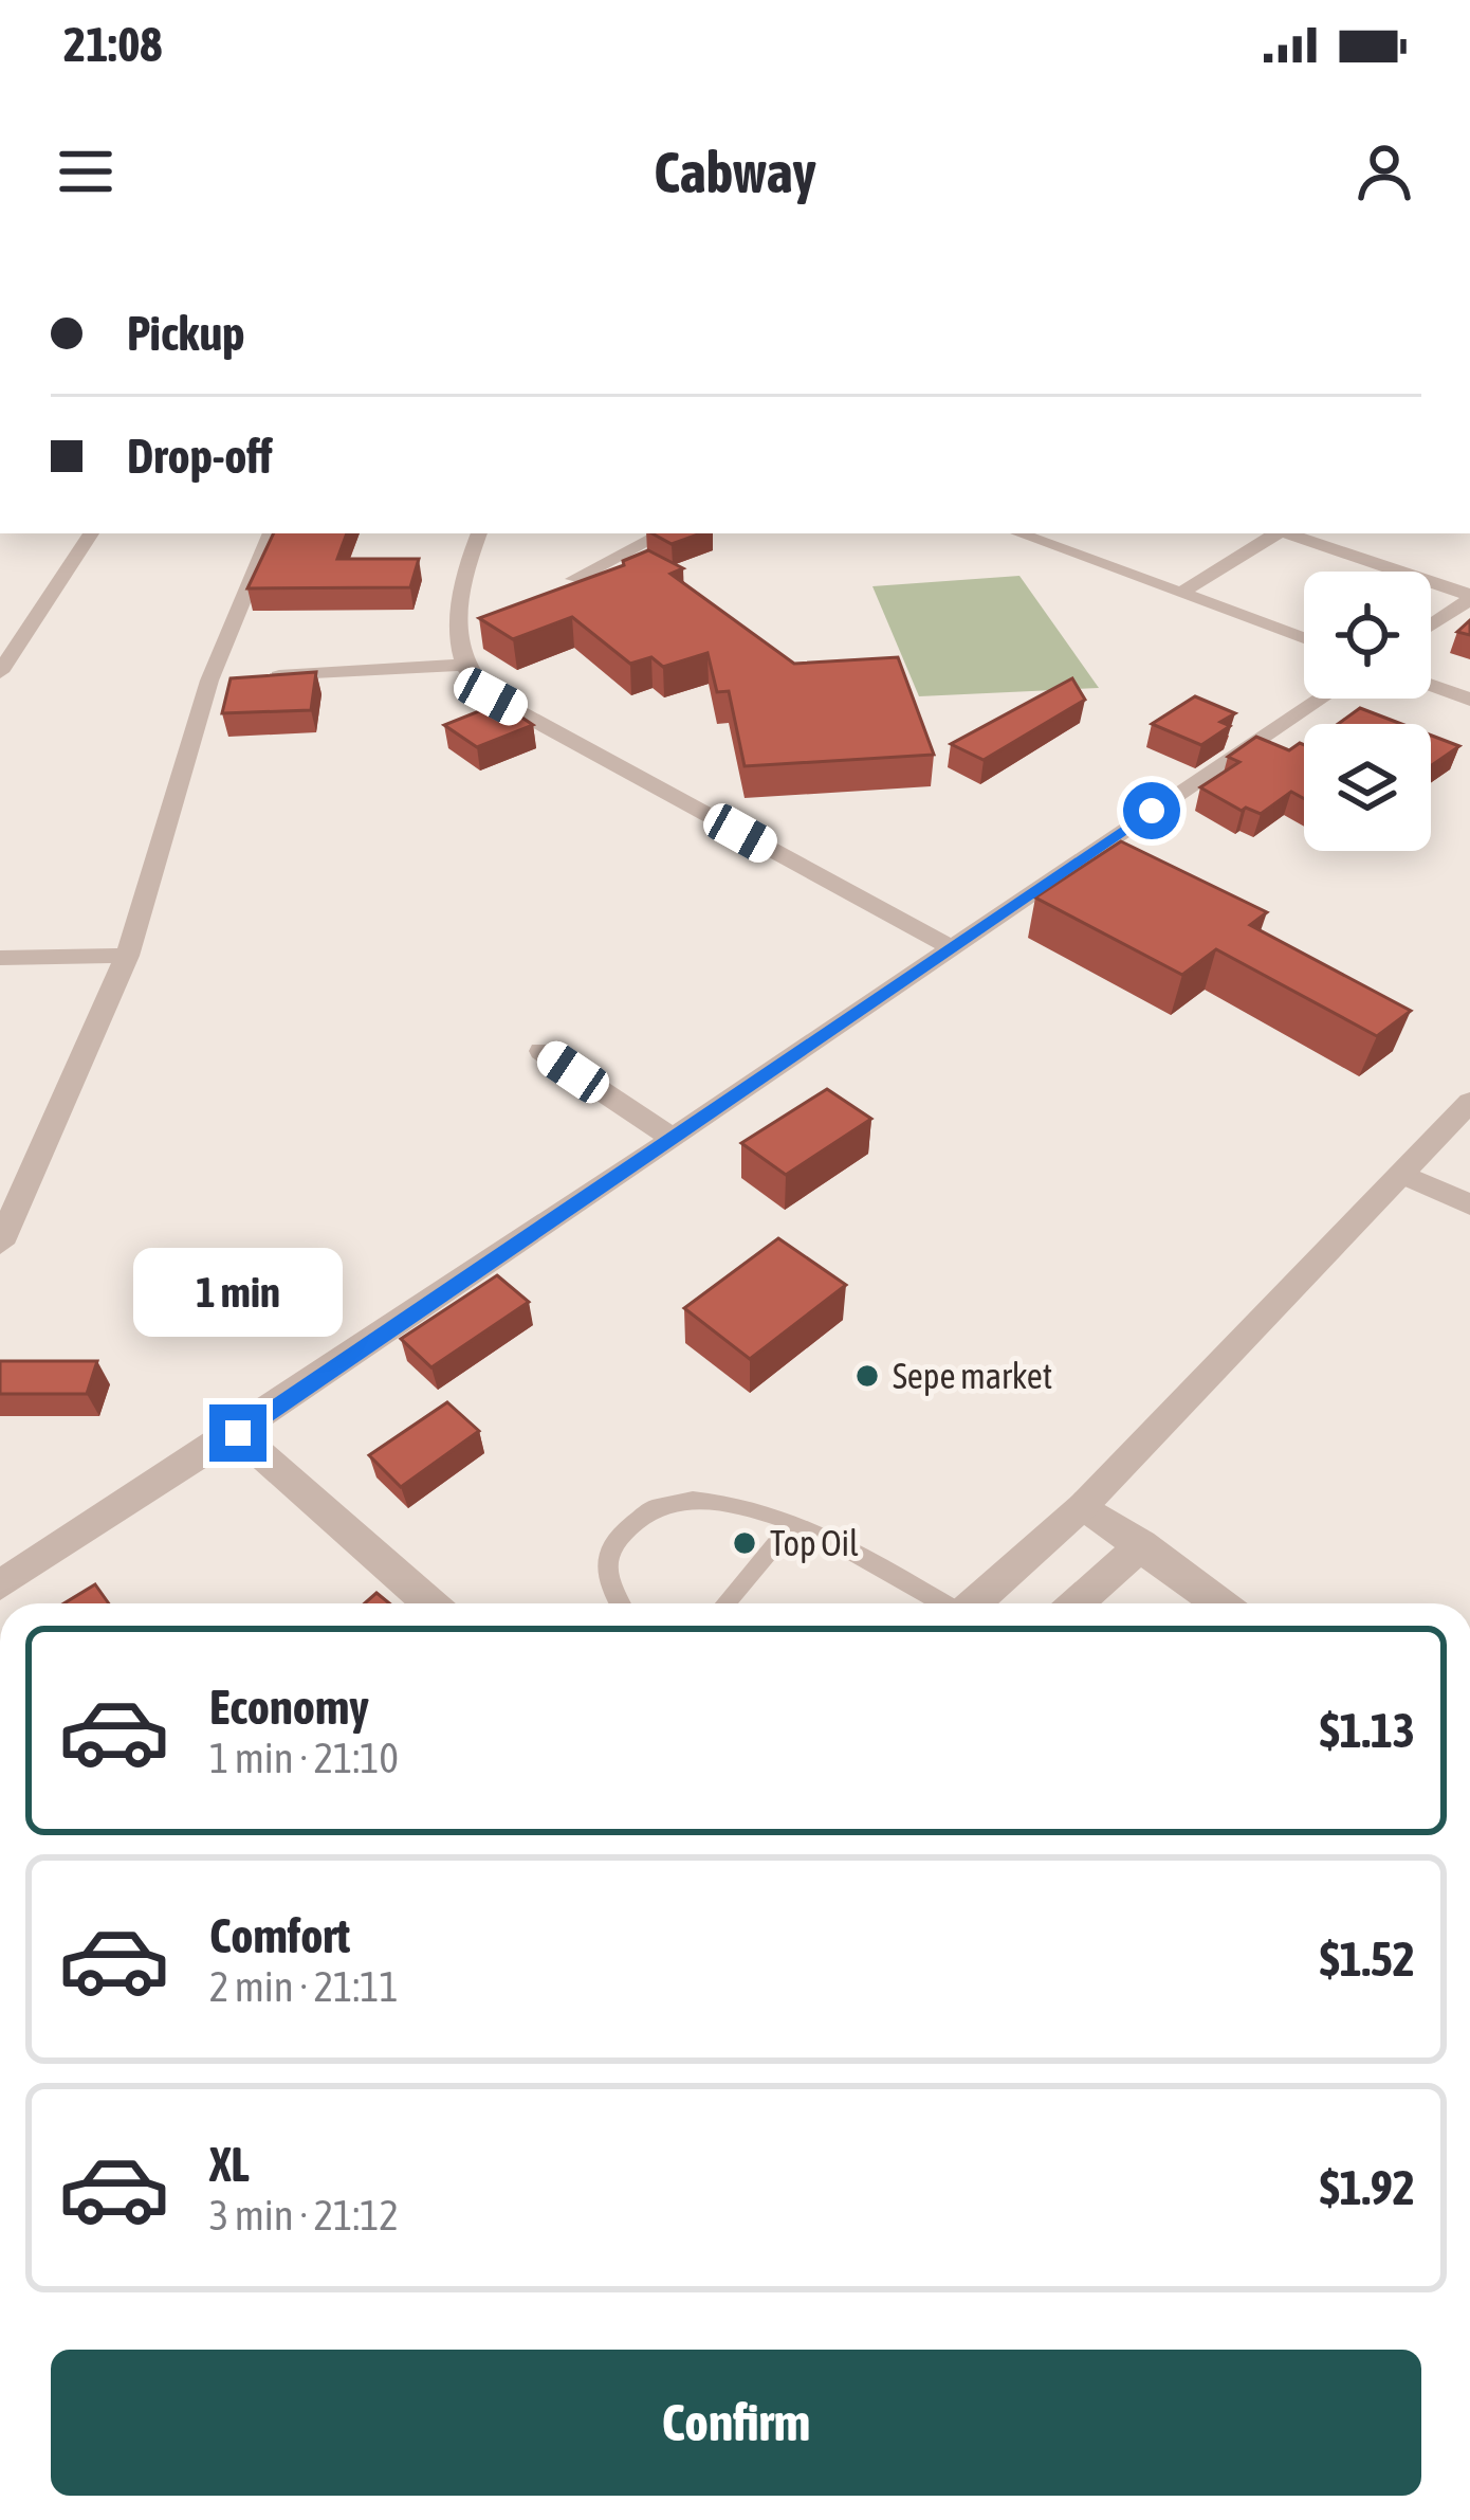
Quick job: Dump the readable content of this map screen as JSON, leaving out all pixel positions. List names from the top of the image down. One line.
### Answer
{"places":["Sepe market","Top Oil"],"page":{"status":"21:08","header":"Cabway","banner":["Pickup","Drop-off"],"bubble":"1 min","list":[{"name":"Economy","note":"1 min · 21:10","value":"$1.13"},{"name":"Comfort","note":"2 min · 21:11","value":"$1.52"},{"name":"XL","note":"3 min · 21:12","value":"$1.92"}],"buttons":"Confirm"}}
